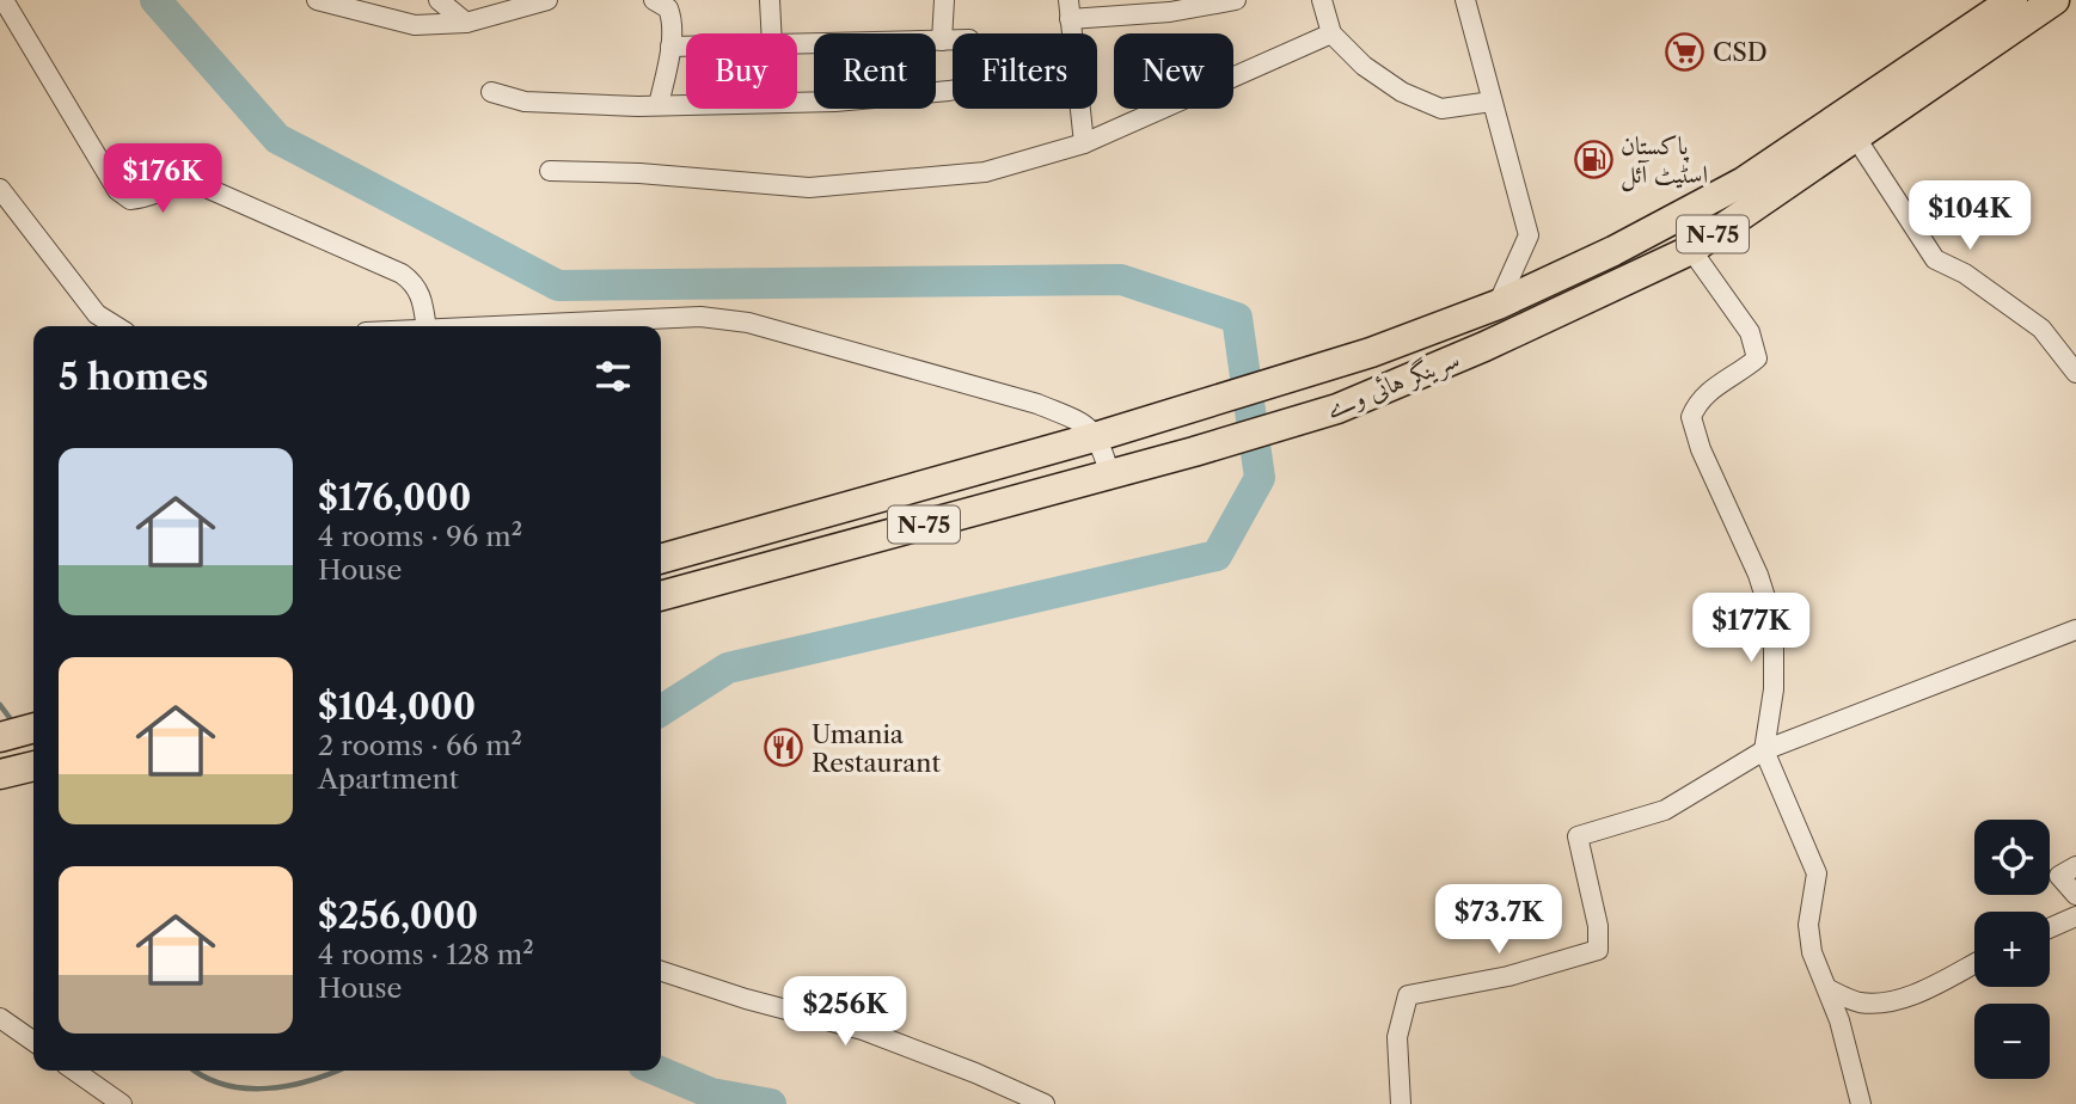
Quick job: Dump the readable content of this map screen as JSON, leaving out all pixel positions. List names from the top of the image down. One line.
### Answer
{"streets":{"highway":["N-75","سرینگر ہائی وے"]},"places":{"supermarket":["CSD"],"fuel station":["پاکستان اسٹیٹ آئل"],"restaurant":["Umania Restaurant"]},"page":{"chip":["Buy","Rent","Filters","New"],"price":["$176K","$104K","$177K","$73.7K","$256K"],"heading":"5 homes","list":[{"name":"$176,000","note":"4 rooms · 96 m² · House"},{"name":"$104,000","note":"2 rooms · 66 m² · Apartment"},{"name":"$256,000","note":"4 rooms · 128 m² · House"}],"map_buttons":["+","−"]}}
